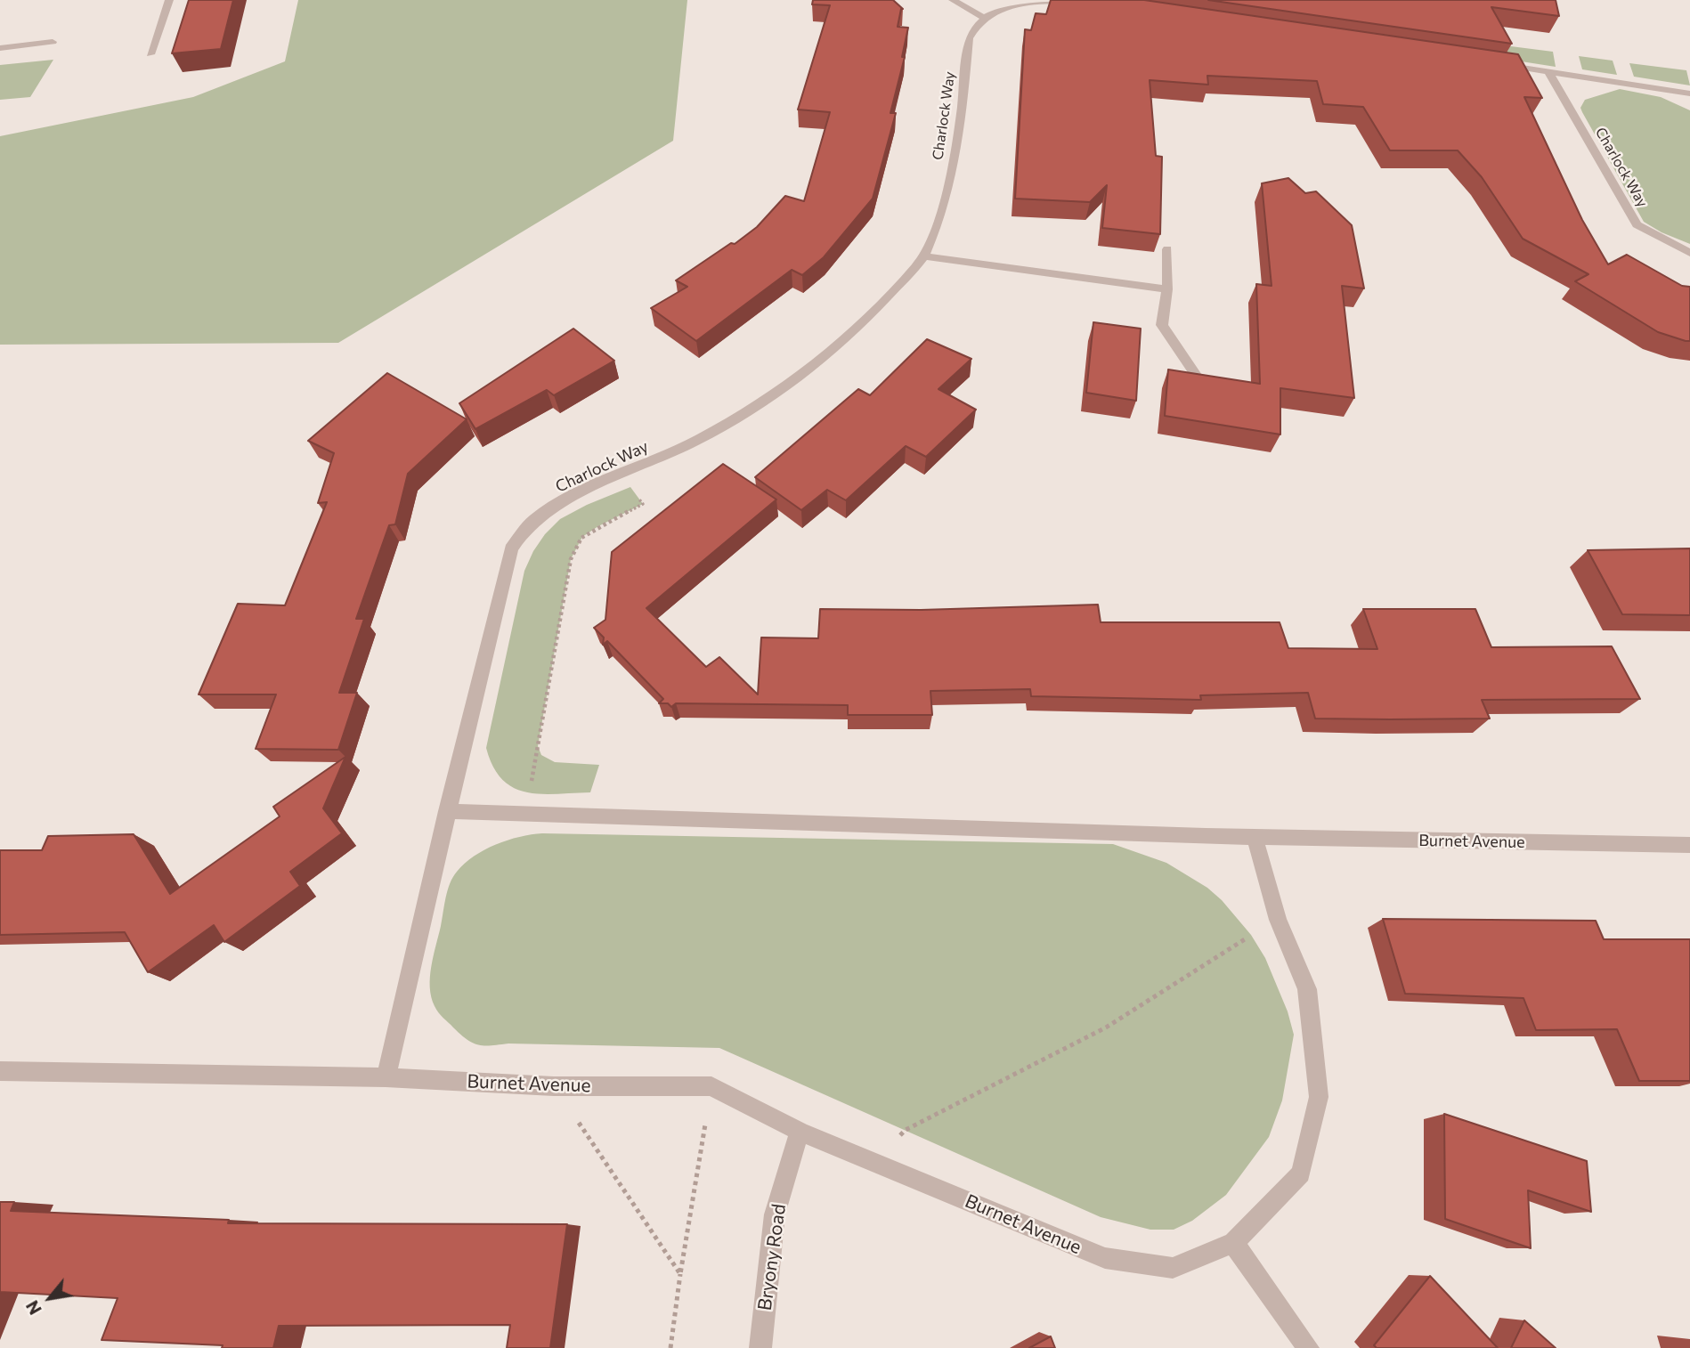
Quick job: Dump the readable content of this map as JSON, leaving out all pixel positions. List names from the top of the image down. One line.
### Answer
{"streets":{"street":["Charlock Way","Burnet Avenue","Bryony Road"]},"crossings":[["Charlock Way","Burnet Avenue"],["Burnet Avenue","Bryony Road"]],"north":"bottom left"}
